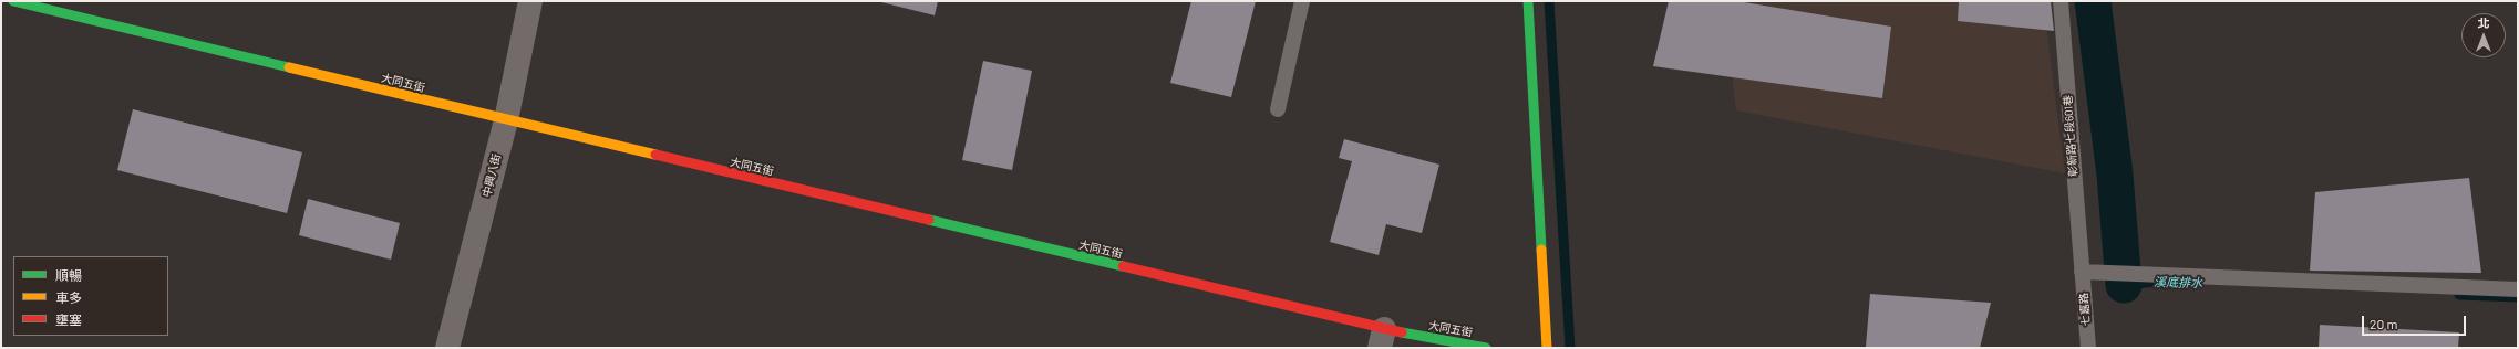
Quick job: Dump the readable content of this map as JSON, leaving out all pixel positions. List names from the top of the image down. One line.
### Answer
{"streets":{"street":["大同五街","中興八街"],"lane":["彰新路七段601巷","七嘉路"]},"crossings":[["大同五街","中興八街"],["彰新路七段601巷","七嘉路"]],"water":["溪底排水"],"legend":["順暢","車多","壅塞"],"scale_bar":"20 m","north":"top"}
